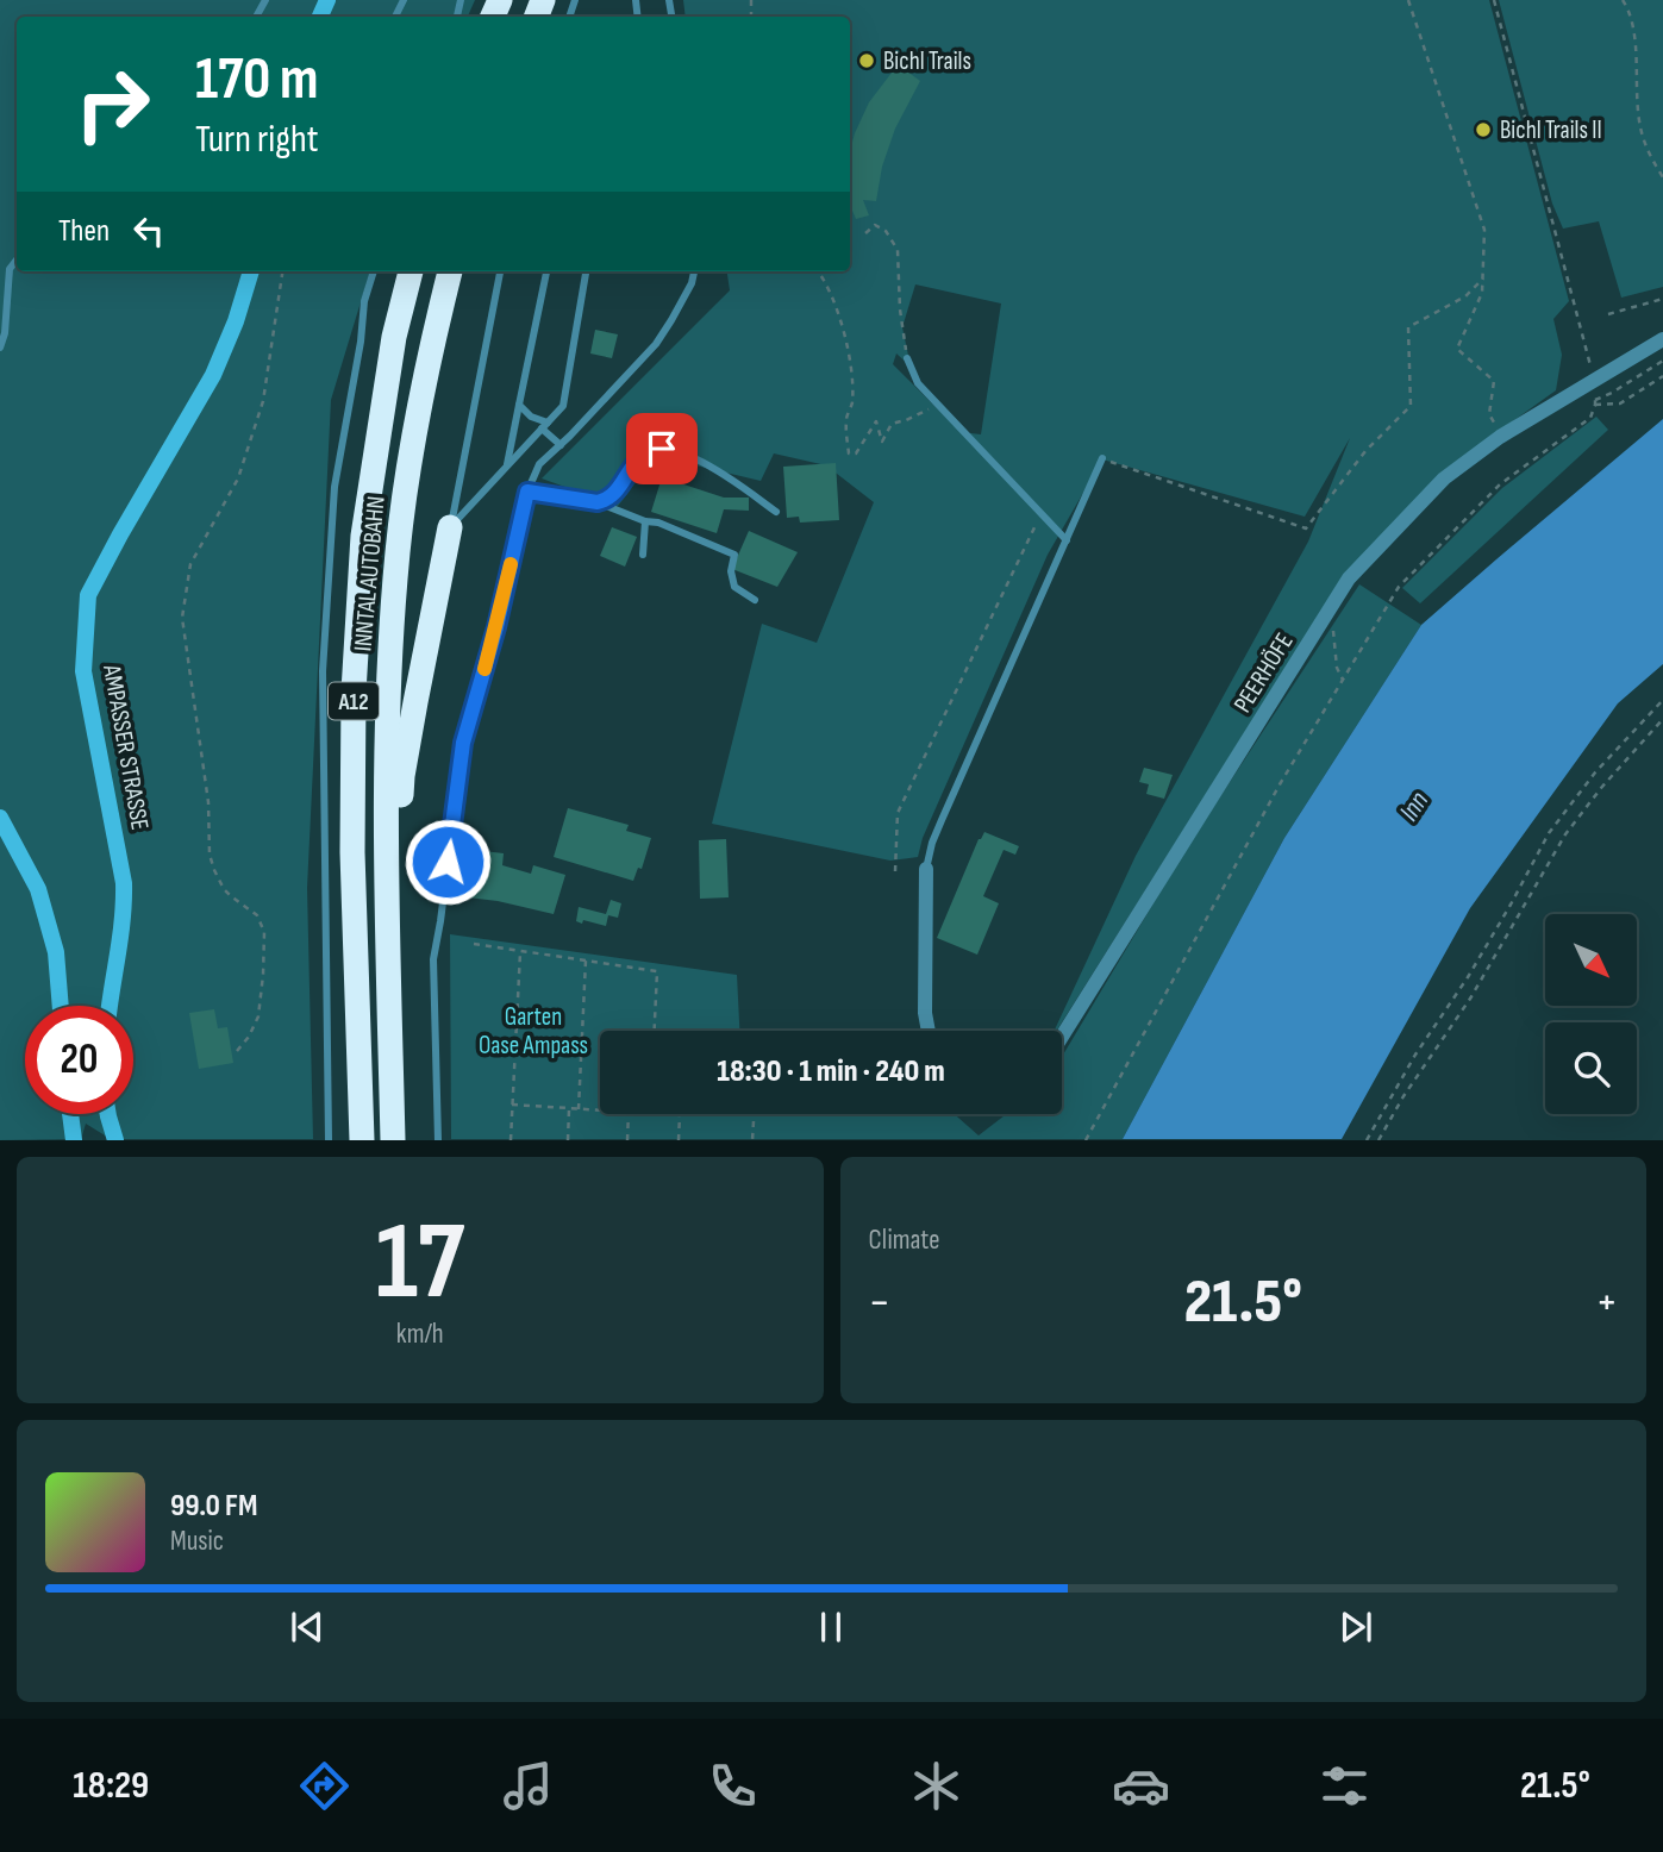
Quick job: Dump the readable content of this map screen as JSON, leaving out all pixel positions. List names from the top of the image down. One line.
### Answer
{"streets":{"highway":["INNTAL AUTOBAHN","A12"],"main road":["AMPASSER STRASSE"],"street":["PEERHÖFE"]},"water":["Inn"],"parks":["Garten Oase Ampass"],"places":["Bichl Trails","Bichl Trails II"],"north":"bottom right","page":{"turn":["170 m","Turn right"],"then":"Then","limit":"20","trip":"18:30 · 1 min · 240 m","tile":[["17","km/h"],"Climate"],"heat":["−","21.5°","+"],"song":["99.0 FM","Music"],"tabs":["18:29","21.5°"]}}
